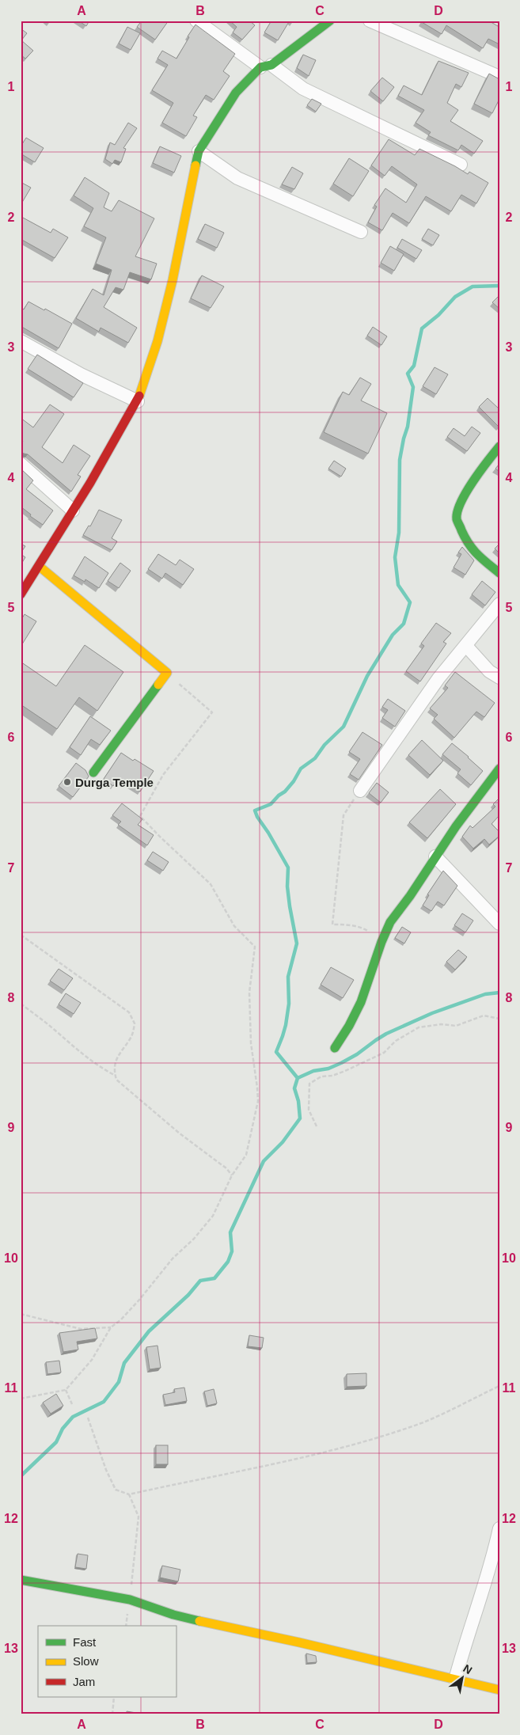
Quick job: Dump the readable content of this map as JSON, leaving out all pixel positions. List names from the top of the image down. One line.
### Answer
{"places":["Durga Temple"],"legend":["Fast","Slow","Jam"],"north":"top right","grid":{"columns":["A","B","C","D"],"rows":["1","2","3","4","5","6","7","8","9","10","11","12","13"]}}
